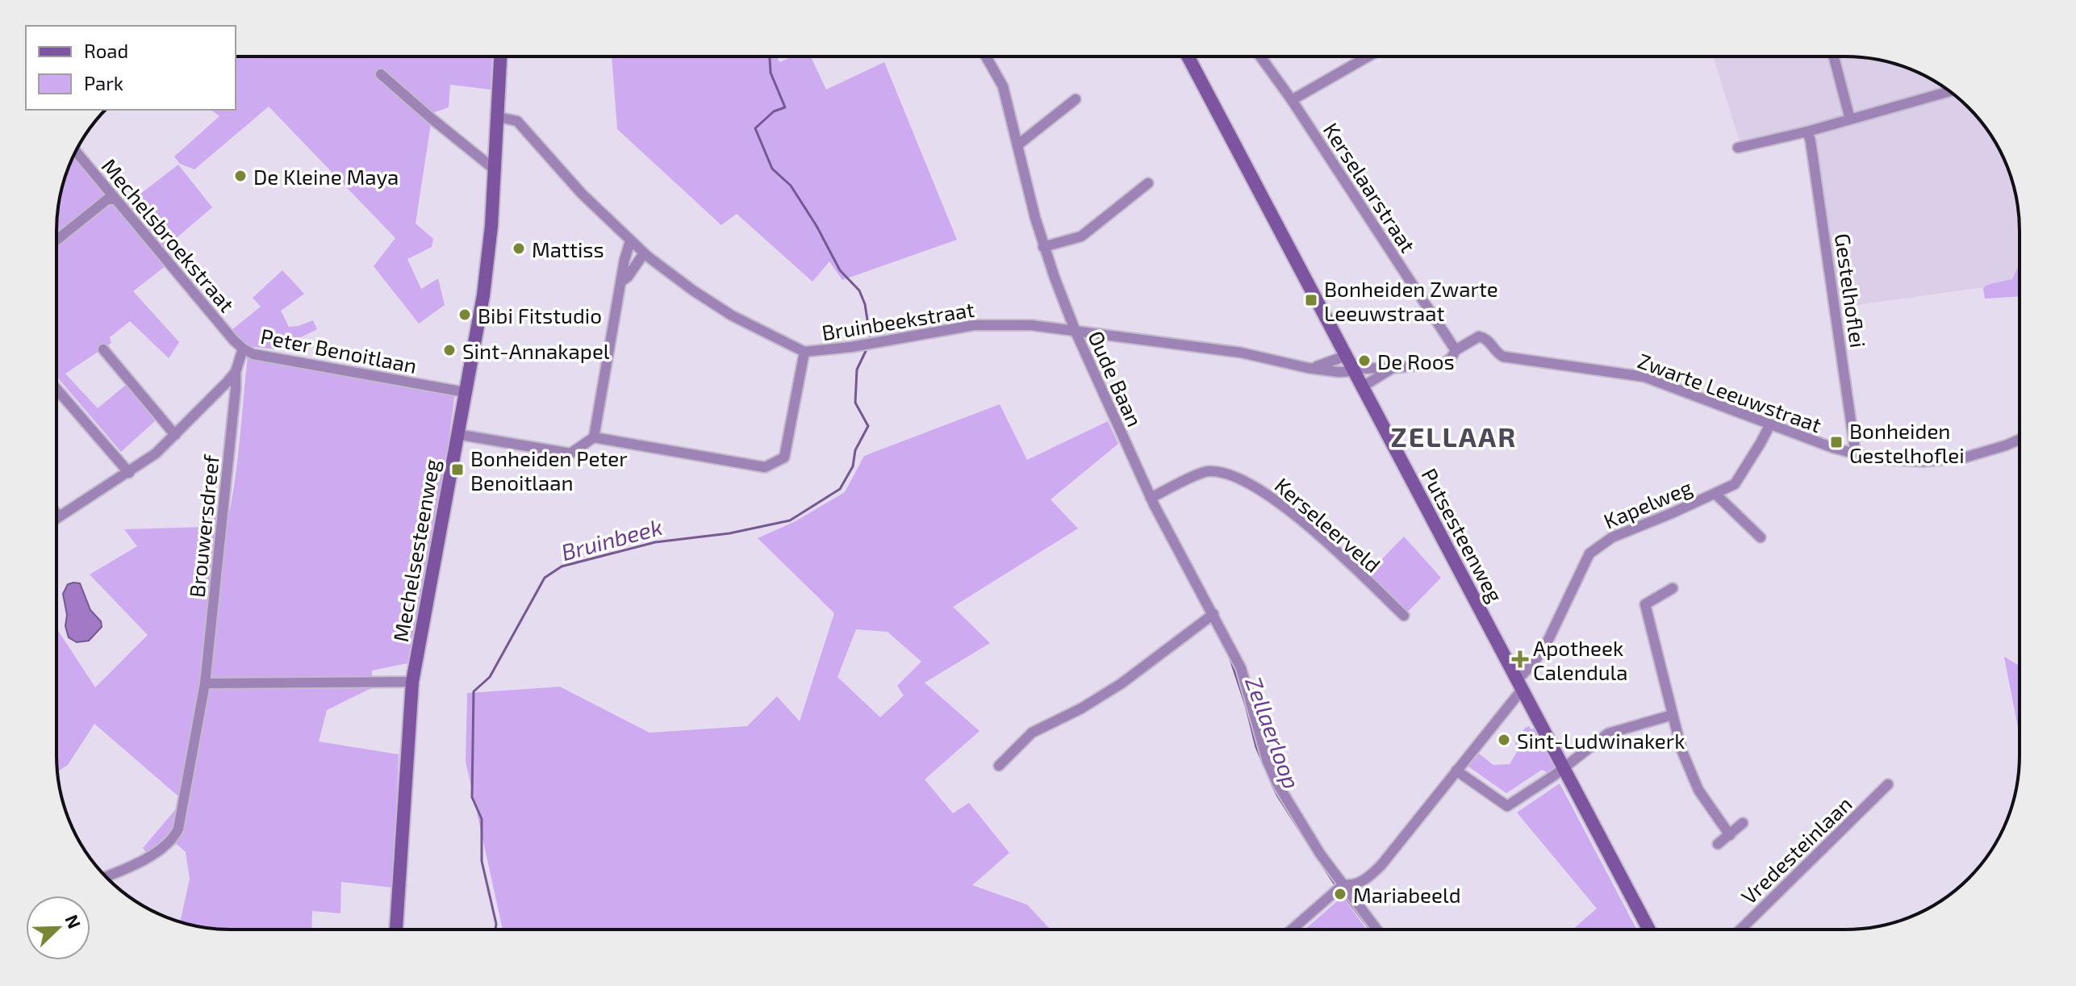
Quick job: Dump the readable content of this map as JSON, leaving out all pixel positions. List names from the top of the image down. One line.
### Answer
{"streets":{"main road":["Putsesteenweg","Mechelsesteenweg"],"street":["Kerselaarstraat","Mechelsbroekstraat","Gestelhoflei","Bruinbeekstraat","Peter Benoitlaan","Oude Baan","Zwarte Leeuwstraat","Kapelweg","Kerseleerveld","Brouwersdreef","Vredesteinlaan"]},"crossings":[["Kerselaarstraat","Zwarte Leeuwstraat"],["Mechelsbroekstraat","Peter Benoitlaan"],["Gestelhoflei","Zwarte Leeuwstraat"],["Bruinbeekstraat","Oude Baan"],["Bruinbeekstraat","Zwarte Leeuwstraat"],["Bruinbeekstraat","Putsesteenweg"],["Bruinbeekstraat","Mechelsesteenweg"],["Peter Benoitlaan","Brouwersdreef"],["Peter Benoitlaan","Mechelsesteenweg"],["Oude Baan","Kapelweg"],["Oude Baan","Kerseleerveld"],["Zwarte Leeuwstraat","Kapelweg"],["Zwarte Leeuwstraat","Putsesteenweg"],["Kapelweg","Putsesteenweg"]],"districts":["ZELLAAR"],"water":["Bruinbeek","Zellaerloop"],"places":{"other":["De Kleine Maya","Mattiss","Bibi Fitstudio","Sint-Annakapel","De Roos","Sint-Ludwinakerk","Mariabeeld"],"transit":["Bonheiden Zwarte Leeuwstraat","Bonheiden Gestelhoflei","Bonheiden Peter Benoitlaan"],"health":["Apotheek Calendula"]},"legend":["Road","Park"],"north":"top right"}
